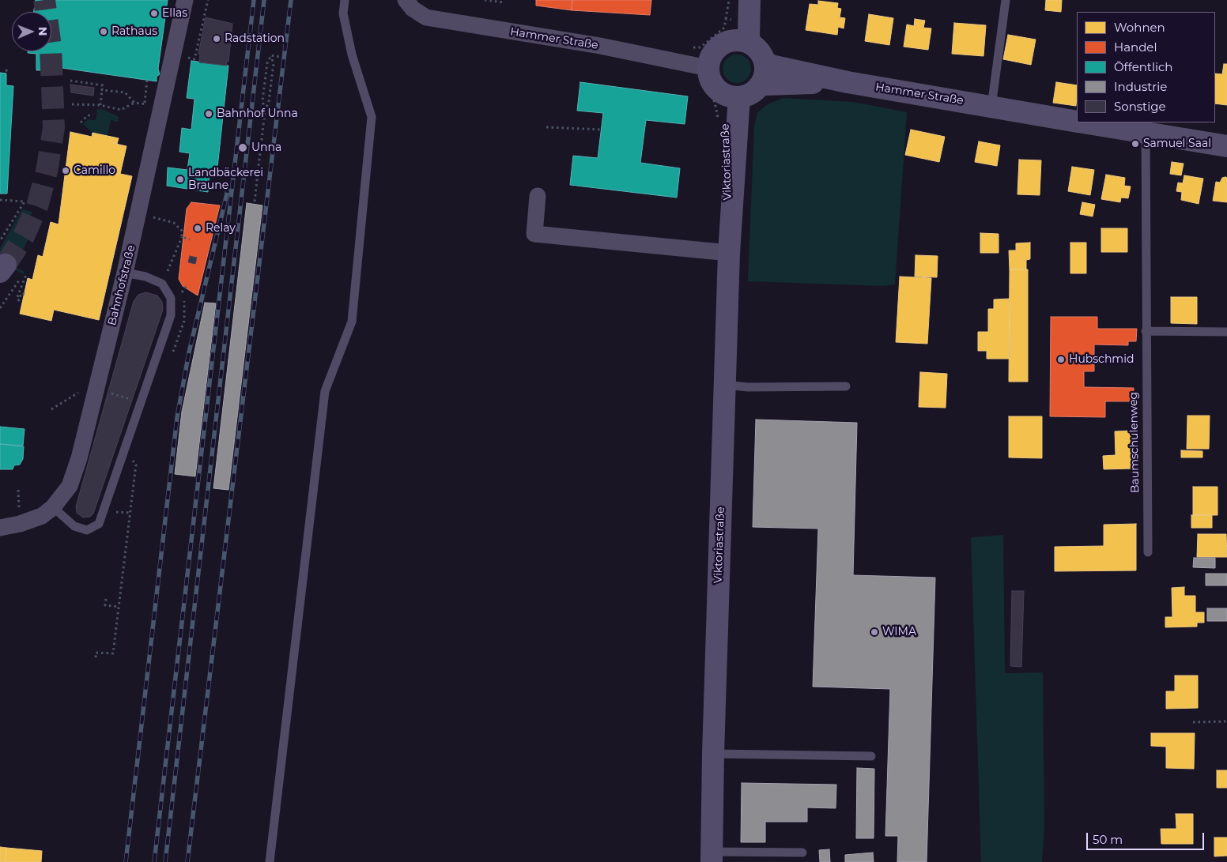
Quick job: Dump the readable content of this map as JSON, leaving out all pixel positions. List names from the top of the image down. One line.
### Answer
{"streets":{"main road":["Hammer Straße","Viktoriastraße"],"street":["Bahnhofstraße"],"lane":["Baumschulenweg"]},"crossings":[["Hammer Straße","Viktoriastraße"],["Hammer Straße","Baumschulenweg"]],"places":["Ellas","Rathaus","Radstation","Bahnhof Unna","Samuel Saal","Unna","Camillo","Landbäckerei Braune","Relay","Hubschmid","WIMA"],"legend":["Wohnen","Handel","Öffentlich","Industrie","Sonstige"],"scale_bar":"50 m","north":"right"}
